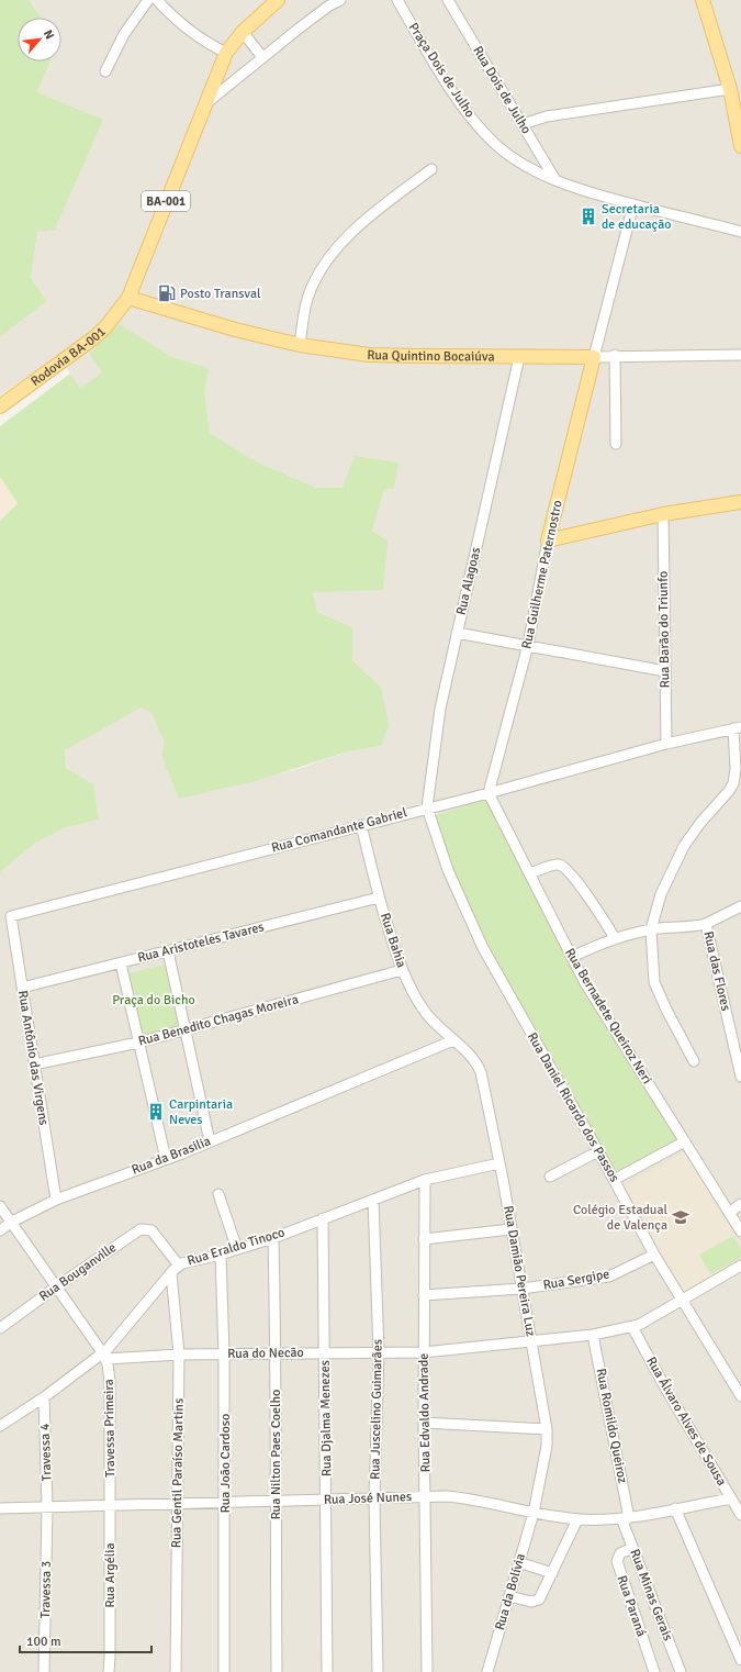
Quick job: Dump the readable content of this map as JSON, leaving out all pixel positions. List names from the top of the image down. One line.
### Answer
{"streets":{"main road":["BA-001","Rua Quintino Bocaiúva","Rodovia BA-001","Rua Guilherme Paternostro"],"street":["Praça Dois de Julho","Rua Dois de Julho","Rua Alagoas","Rua Barão do Triunfo","Rua Comandante Gabriel","Rua Bahia","Rua Aristoteles Tavares","Rua das Flores","Rua Bernadete Queiroz Neri","Rua Benedito Chagas Moreira","Rua Antônio das Virgens","Rua Daniel Ricardo dos Passos","Rua da Brasilia","Rua Eraldo Tinoco","Rua Damião Pereira Luz","Rua Bouganville","Rua Sergipe","Rua do Necão","Rua Juscelino Guimarães","Rua Edvaldo Andrade","Rua Djalma Menezes","Rua Álvaro Alves de Sousa","Rua Romildo Queiroz","Travessa Primeira","Travessa 4","Rua Nilton Paes Coelho","Rua João Cardoso","Rua Gentil Paraíso Martins","Rua José Nunes","Rua Argélia","Travessa 3","Rua da Bolívia","Rua Minas Gerais","Rua Paraná"]},"crossings":[["Praça Dois de Julho","Rua Dois de Julho"],["BA-001","Rua Quintino Bocaiúva"],["BA-001","Rodovia BA-001"],["Rua Quintino Bocaiúva","Rodovia BA-001"],["Rua Quintino Bocaiúva","Rua Guilherme Paternostro"],["Rua Quintino Bocaiúva","Rua Alagoas"],["Rua Guilherme Paternostro","Rua Comandante Gabriel"],["Rua Guilherme Paternostro","Rua Bernadete Queiroz Neri"],["Rua Alagoas","Rua Comandante Gabriel"],["Rua Alagoas","Rua Daniel Ricardo dos Passos"],["Rua Barão do Triunfo","Rua Comandante Gabriel"],["Rua Comandante Gabriel","Rua Bahia"],["Rua Comandante Gabriel","Rua Bernadete Queiroz Neri"],["Rua Comandante Gabriel","Rua Antônio das Virgens"],["Rua Comandante Gabriel","Rua Daniel Ricardo dos Passos"],["Rua Bahia","Rua Aristoteles Tavares"],["Rua Bahia","Rua Benedito Chagas Moreira"],["Rua Bahia","Rua da Brasilia"],["Rua Bahia","Rua Damião Pereira Luz"],["Rua Aristoteles Tavares","Rua Antônio das Virgens"],["Rua das Flores","Rua Bernadete Queiroz Neri"],["Rua Benedito Chagas Moreira","Rua Antônio das Virgens"],["Rua Antônio das Virgens","Rua da Brasilia"],["Rua Daniel Ricardo dos Passos","Rua Sergipe"],["Rua Daniel Ricardo dos Passos","Rua do Necão"],["Rua da Brasilia","Rua Damião Pereira Luz"],["Rua Eraldo Tinoco","Rua Damião Pereira Luz"],["Rua Eraldo Tinoco","Rua Bouganville"],["Rua Eraldo Tinoco","Rua do Necão"],["Rua Eraldo Tinoco","Rua Juscelino Guimarães"],["Rua Eraldo Tinoco","Rua Edvaldo Andrade"],["Rua Eraldo Tinoco","Rua Djalma Menezes"],["Rua Eraldo Tinoco","Travessa Primeira"],["Rua Eraldo Tinoco","Travessa 4"],["Rua Eraldo Tinoco","Rua Nilton Paes Coelho"],["Rua Eraldo Tinoco","Rua João Cardoso"],["Rua Eraldo Tinoco","Rua Gentil Paraíso Martins"],["Rua Damião Pereira Luz","Rua Sergipe"],["Rua Damião Pereira Luz","Rua do Necão"],["Rua Damião Pereira Luz","Rua José Nunes"],["Rua Damião Pereira Luz","Rua da Bolívia"],["Rua Sergipe","Rua Edvaldo Andrade"],["Rua do Necão","Rua Juscelino Guimarães"],["Rua do Necão","Rua Edvaldo Andrade"],["Rua do Necão","Rua Djalma Menezes"],["Rua do Necão","Rua Álvaro Alves de Sousa"],["Rua do Necão","Rua Romildo Queiroz"],["Rua do Necão","Travessa Primeira"],["Rua do Necão","Rua Nilton Paes Coelho"],["Rua do Necão","Rua João Cardoso"],["Rua do Necão","Rua Gentil Paraíso Martins"],["Rua Juscelino Guimarães","Rua José Nunes"],["Rua Edvaldo Andrade","Rua José Nunes"],["Rua Djalma Menezes","Rua José Nunes"],["Rua Álvaro Alves de Sousa","Rua José Nunes"],["Rua Romildo Queiroz","Rua José Nunes"],["Rua Romildo Queiroz","Rua Minas Gerais"],["Travessa Primeira","Rua José Nunes"],["Travessa Primeira","Rua Argélia"],["Travessa 4","Rua José Nunes"],["Travessa 4","Travessa 3"],["Rua Nilton Paes Coelho","Rua José Nunes"],["Rua João Cardoso","Rua José Nunes"],["Rua Gentil Paraíso Martins","Rua José Nunes"],["Rua José Nunes","Rua Argélia"],["Rua José Nunes","Travessa 3"],["Rua José Nunes","Rua da Bolívia"],["Rua José Nunes","Rua Minas Gerais"],["Rua Minas Gerais","Rua Paraná"]],"parks":["Praça do Bicho"],"places":{"building":["Secretaria de educação","Carpintaria Neves"],"fuel station":["Posto Transval"],"school or university":["Colégio Estadual de Valença"]},"scale_bar":"100 m","north":"top right"}
